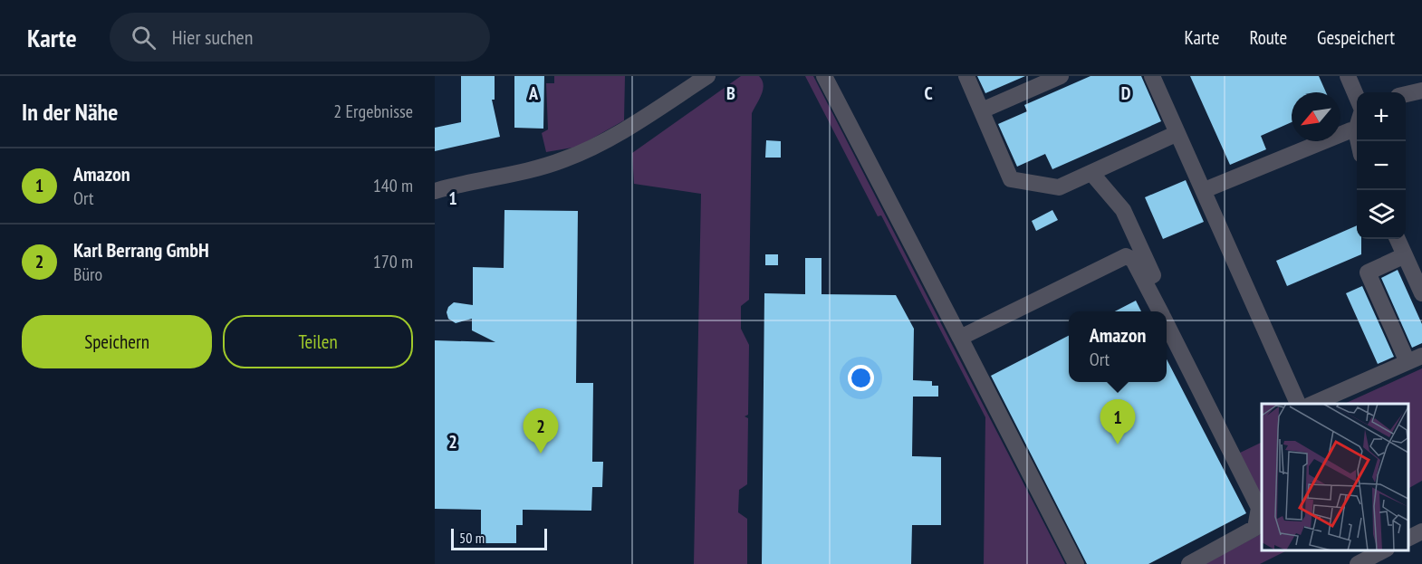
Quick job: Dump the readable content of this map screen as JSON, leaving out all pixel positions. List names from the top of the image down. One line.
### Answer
{"scale_bar":"50 m","north":"bottom left","page":{"header":"Karte","search":"Hier suchen","nav":["Karte","Route","Gespeichert"],"heading":["In der Nähe","2 Ergebnisse"],"map_buttons":["+","−"],"list":[{"mark":"1","name":"Amazon","note":"Ort","value":"140 m"},{"mark":"2","name":"Karl Berrang GmbH","note":"Büro","value":"170 m"}],"buttons":["Speichern","Teilen"],"popup":["Amazon","Ort"],"pins":["1","2"],"scale":"50 m"},"grid":{"columns":["A","B","C","D"],"rows":["1","2"]}}
